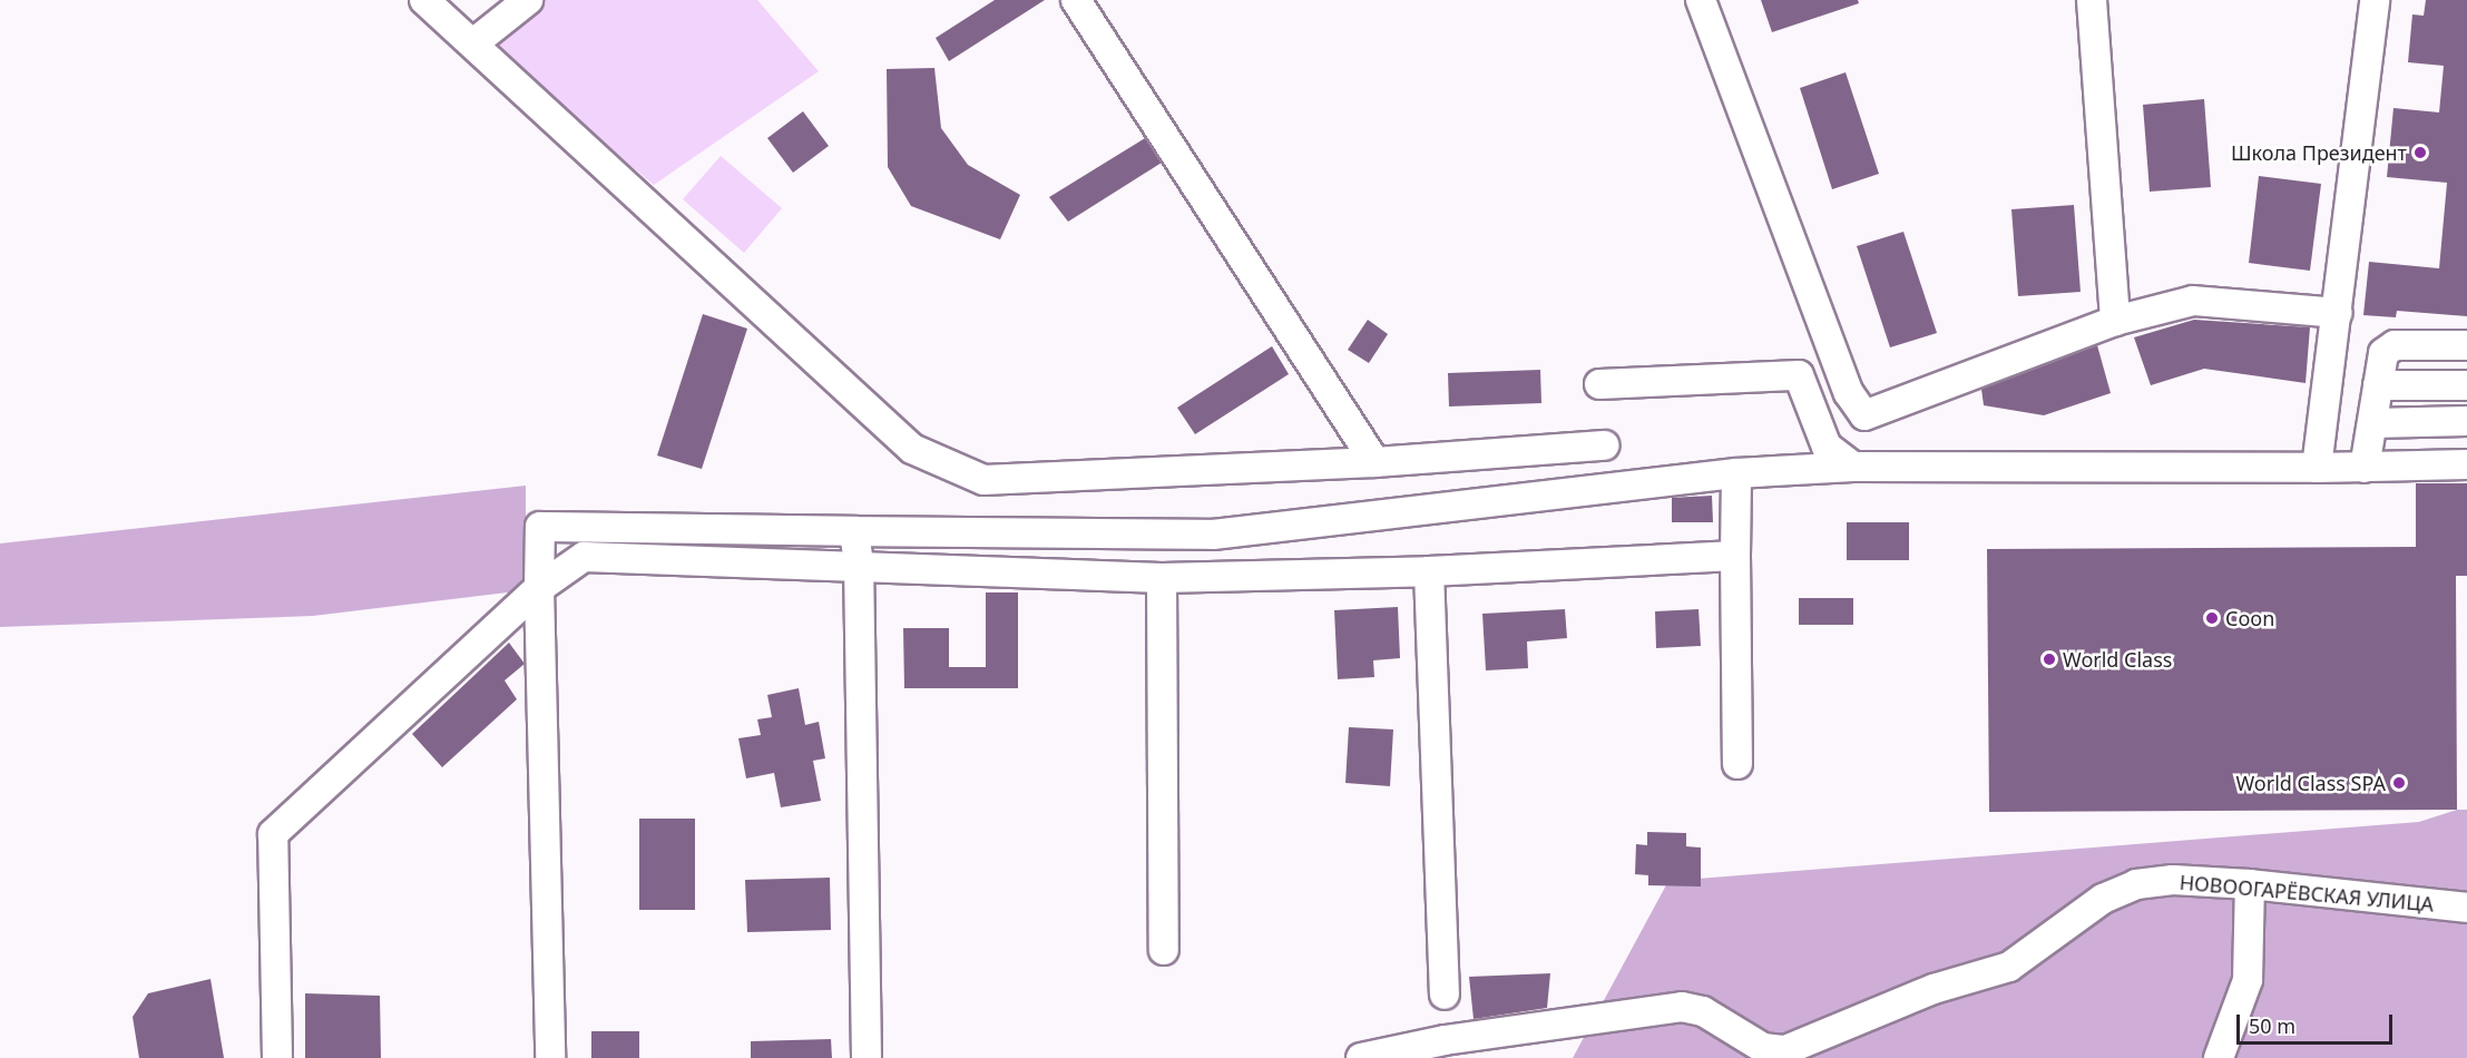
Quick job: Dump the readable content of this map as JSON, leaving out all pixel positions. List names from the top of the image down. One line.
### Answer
{"streets":{"street":["НОВООГАРЁВСКАЯ УЛИЦА"]},"places":["Школа Президент","Coon","World Class","World Class SPA"],"scale_bar":"50 m"}
